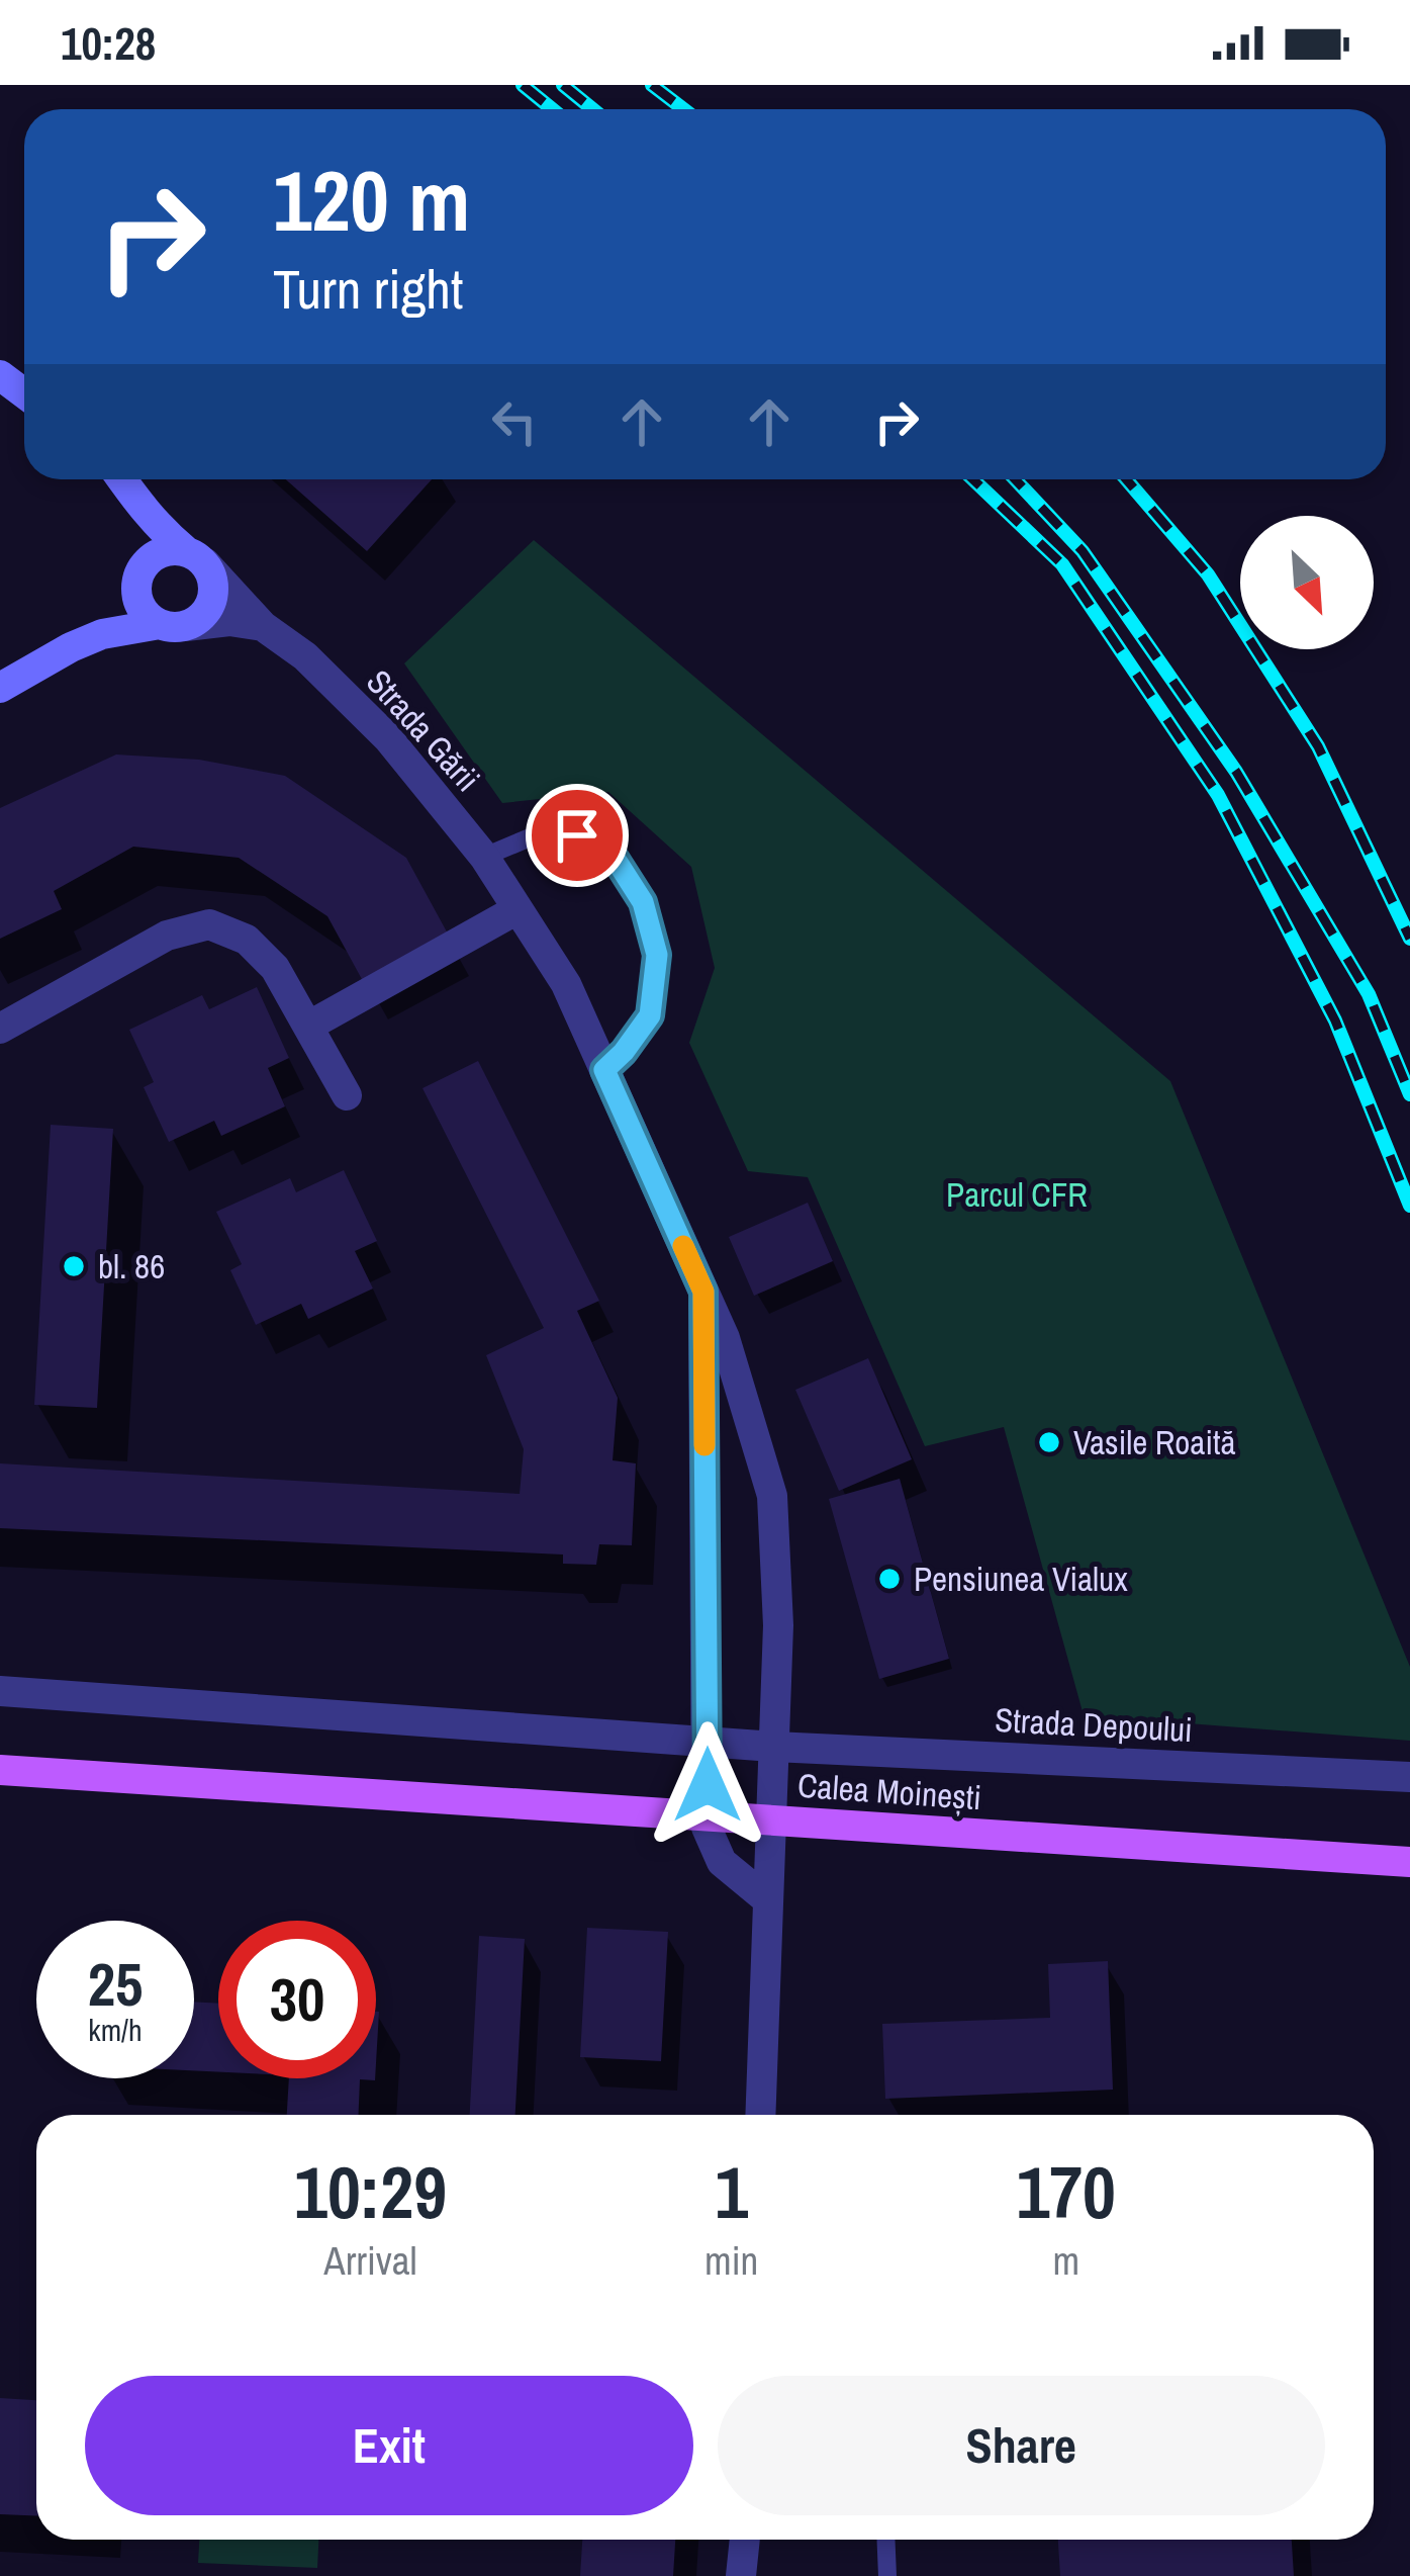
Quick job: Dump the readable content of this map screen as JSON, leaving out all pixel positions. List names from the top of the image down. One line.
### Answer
{"streets":{"main road":["Strada Gării","Calea Moinești"],"street":["Strada Depoului"]},"crossings":[["Strada Gării","Strada Depoului"]],"parks":["Parcul CFR"],"places":["bl. 86","Vasile Roaită","Pensiunea Vialux"],"north":"bottom right","page":{"status":"10:28","turn":["120 m","Turn right"],"speed":"25 km/h","limit":"30","eta":["10:29","Arrival","1","min","170","m"],"buttons":["Exit","Share"]}}
